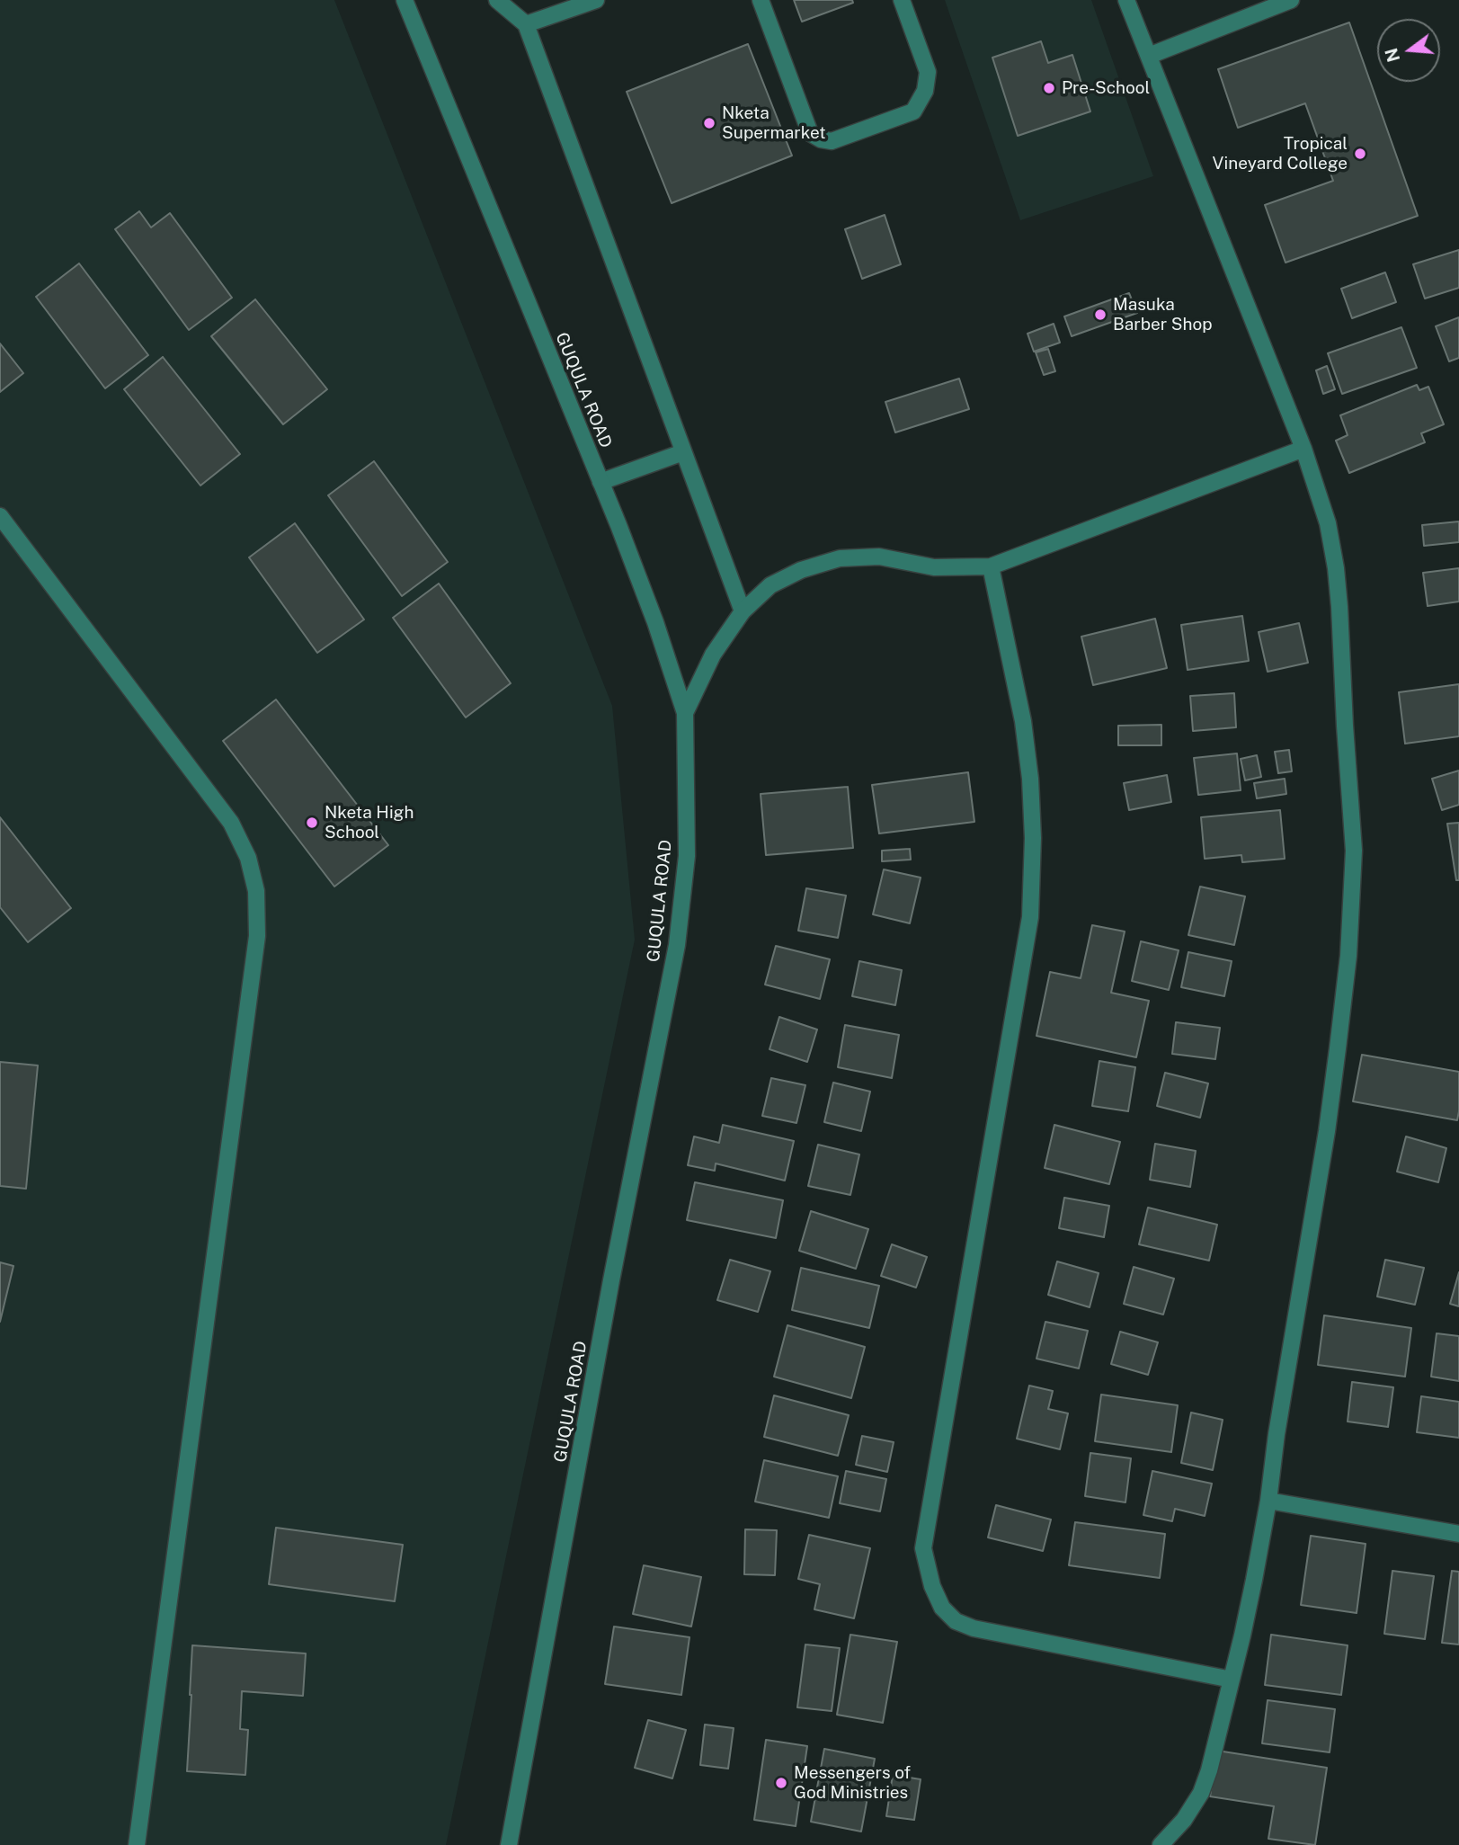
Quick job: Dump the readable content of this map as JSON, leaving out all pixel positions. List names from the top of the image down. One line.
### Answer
{"streets":{"street":["GUQULA ROAD"]},"places":["Pre-School","Nketa Supermarket","Tropical Vineyard College","Masuka Barber Shop","Nketa High School","Messengers of God Ministries"],"north":"left"}
